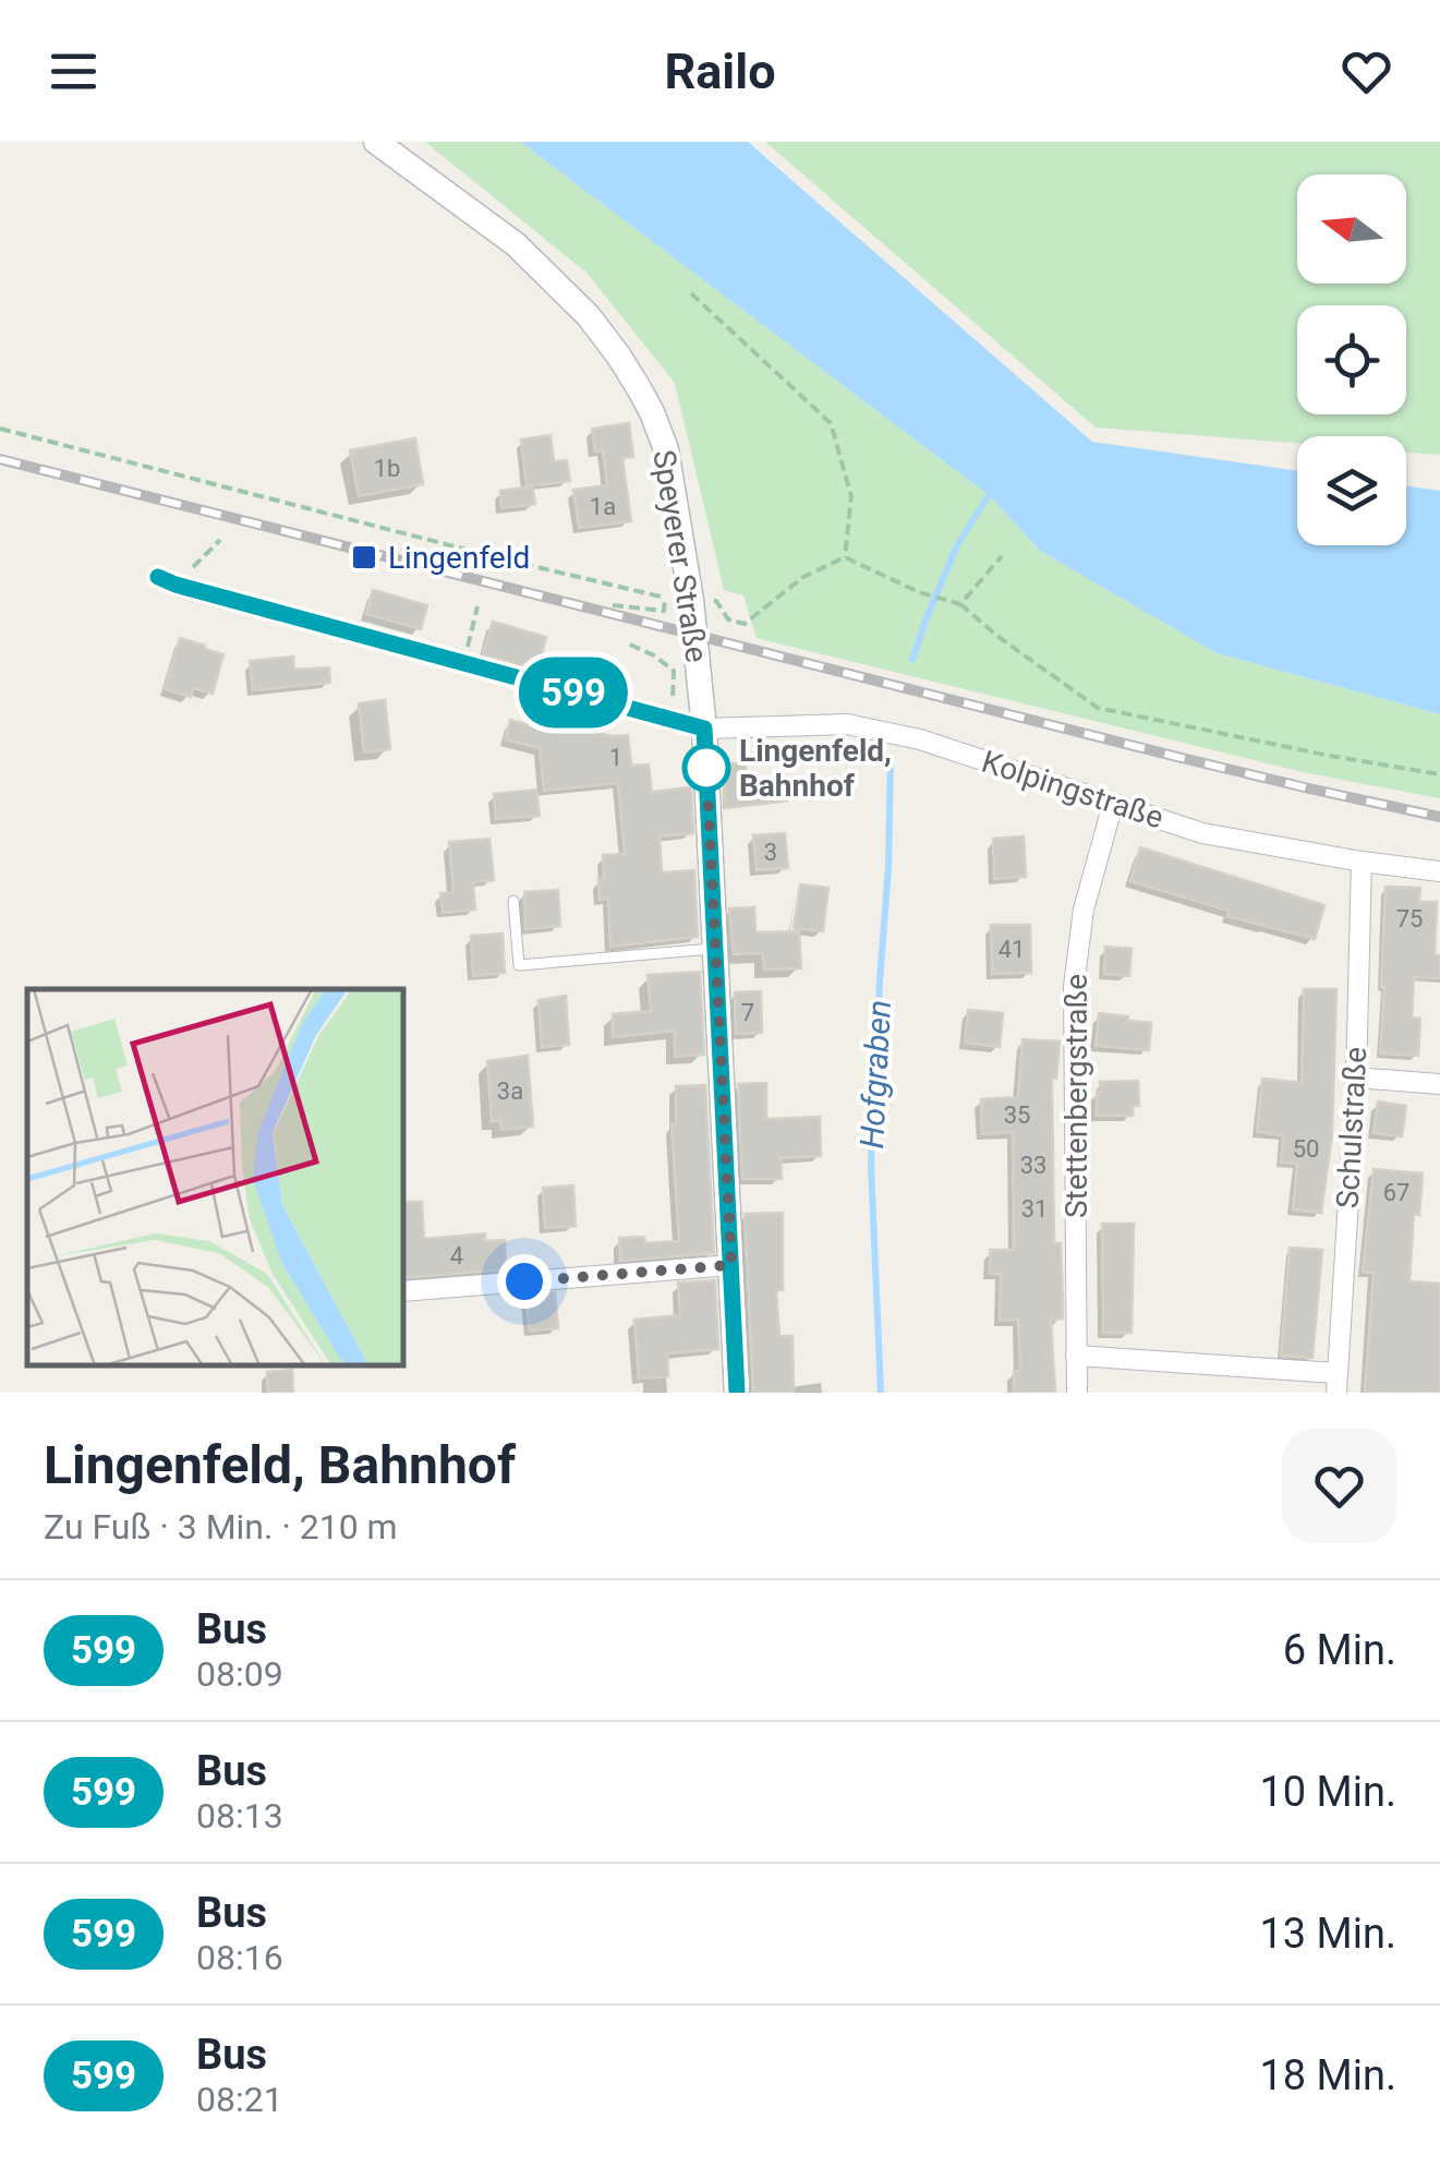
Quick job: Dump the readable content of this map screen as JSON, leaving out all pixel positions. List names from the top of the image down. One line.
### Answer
{"streets":{"main road":["Speyerer Straße"],"street":["Kolpingstraße","Stettenbergstraße","Schulstraße"]},"crossings":[["Speyerer Straße","Kolpingstraße"],["Kolpingstraße","Stettenbergstraße"],["Kolpingstraße","Schulstraße"]],"water":["Hofgraben"],"places":{"transit":["Lingenfeld"],"other":["Lingenfeld, Bahnhof"]},"lines":["bus line 599"],"house_numbers":["1b","1a","1","3","75","41","7","3a","35","50","33","67","31","4"],"north":"left","page":{"header":"Railo","on_map":"599","heading":["Lingenfeld, Bahnhof","Zu Fuß · 3 Min. · 210 m"],"list":[{"mark":"599","name":"Bus","note":"08:09","value":"6 Min."},{"mark":"599","name":"Bus","note":"08:13","value":"10 Min."},{"mark":"599","name":"Bus","note":"08:16","value":"13 Min."},{"mark":"599","name":"Bus","note":"08:21","value":"18 Min."}]}}
